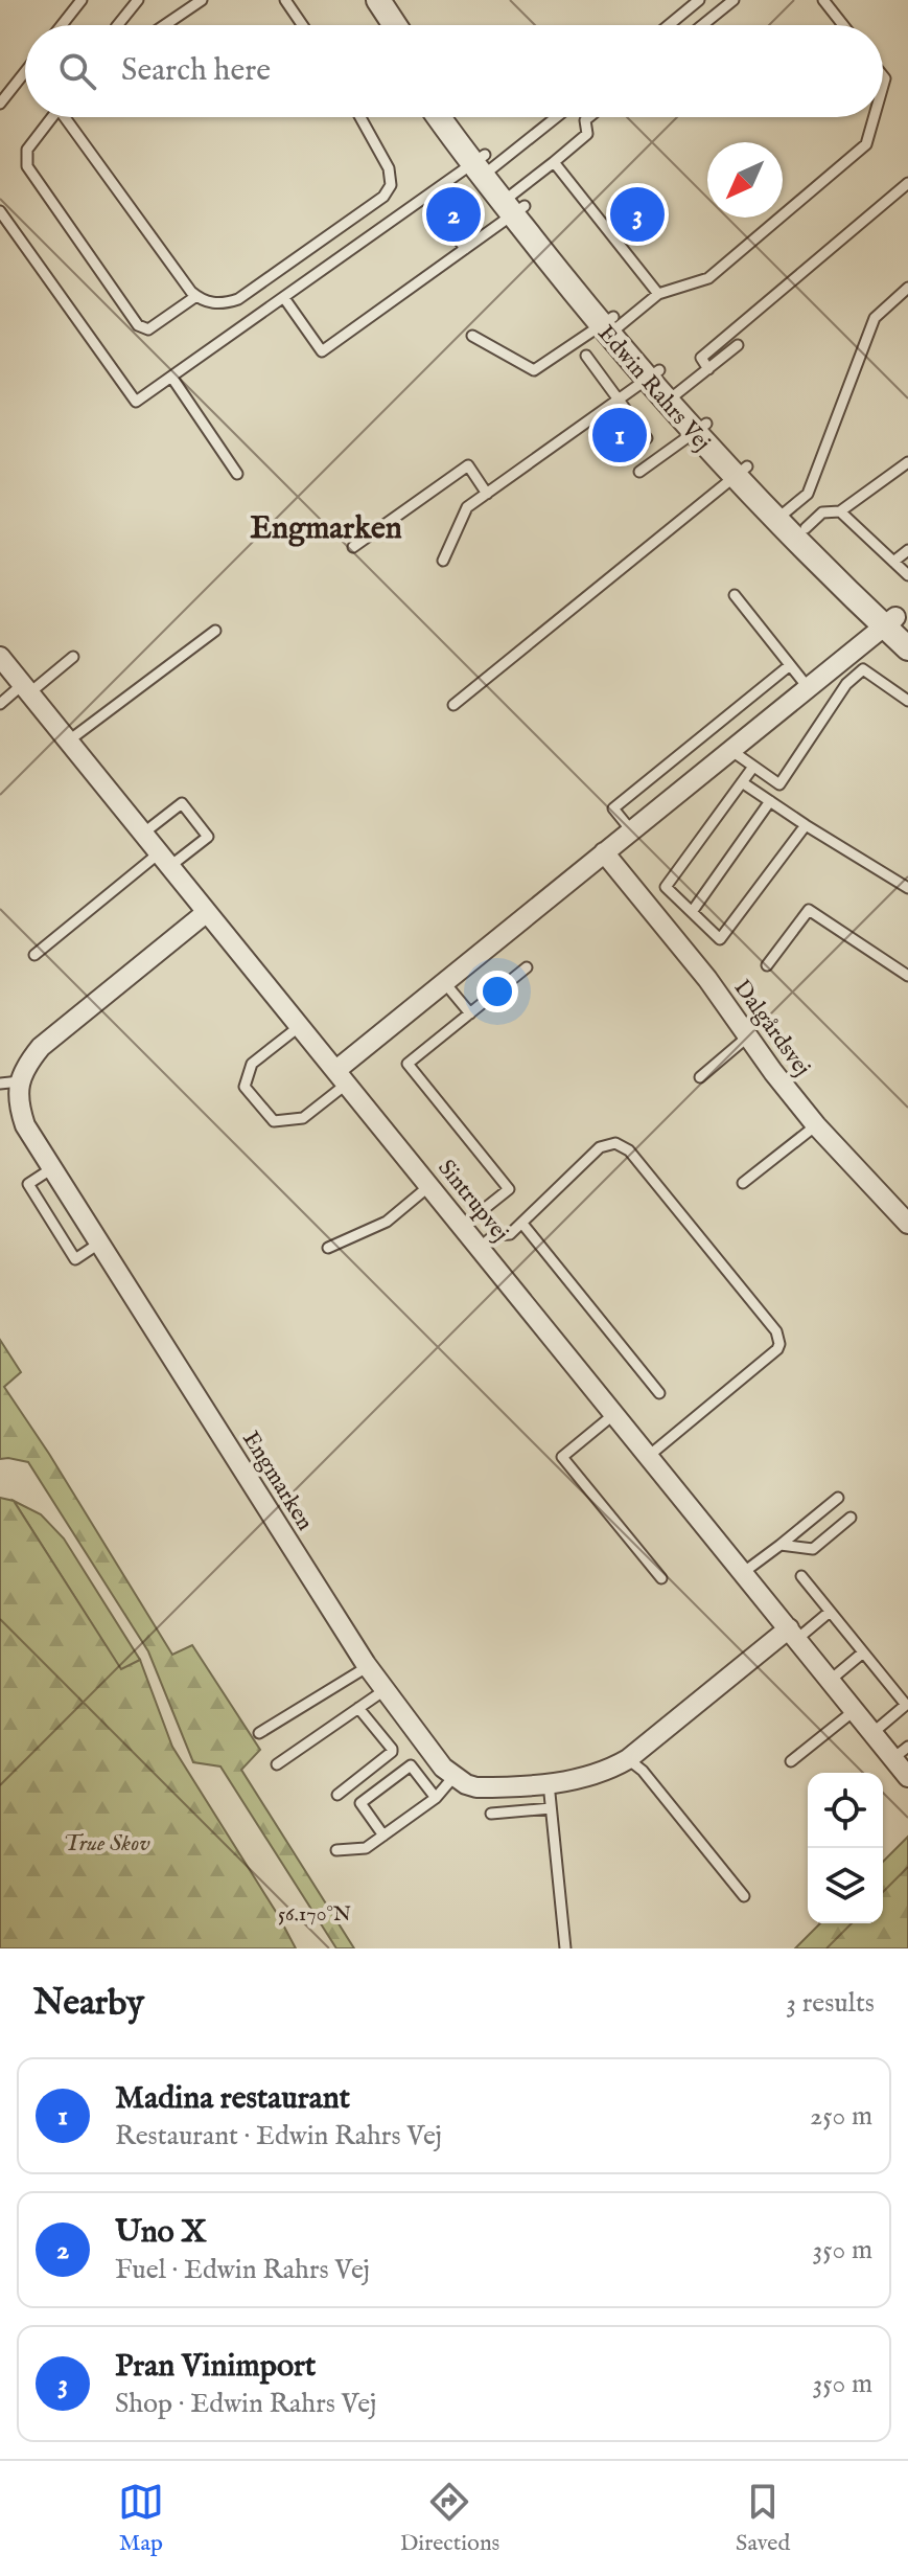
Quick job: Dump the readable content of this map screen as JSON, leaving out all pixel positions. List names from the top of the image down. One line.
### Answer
{"streets":{"street":["Edwin Rahrs Vej","Dalgårdsvej","Sintrupvej","Engmarken"]},"crossings":[["Sintrupvej","Engmarken"]],"districts":["Engmarken"],"parks":["True Skov"],"north":"bottom left","page":{"search":"Search here","pins":["2","3","1"],"heading":["Nearby","3 results"],"list":[{"mark":"1","name":"Madina restaurant","note":"Restaurant · Edwin Rahrs Vej","value":"250 m"},{"mark":"2","name":"Uno X","note":"Fuel · Edwin Rahrs Vej","value":"350 m"},{"mark":"3","name":"Pran Vinimport","note":"Shop · Edwin Rahrs Vej","value":"350 m"}],"nav":["Map","Directions","Saved"]},"coordinates":["56.170°N"]}
